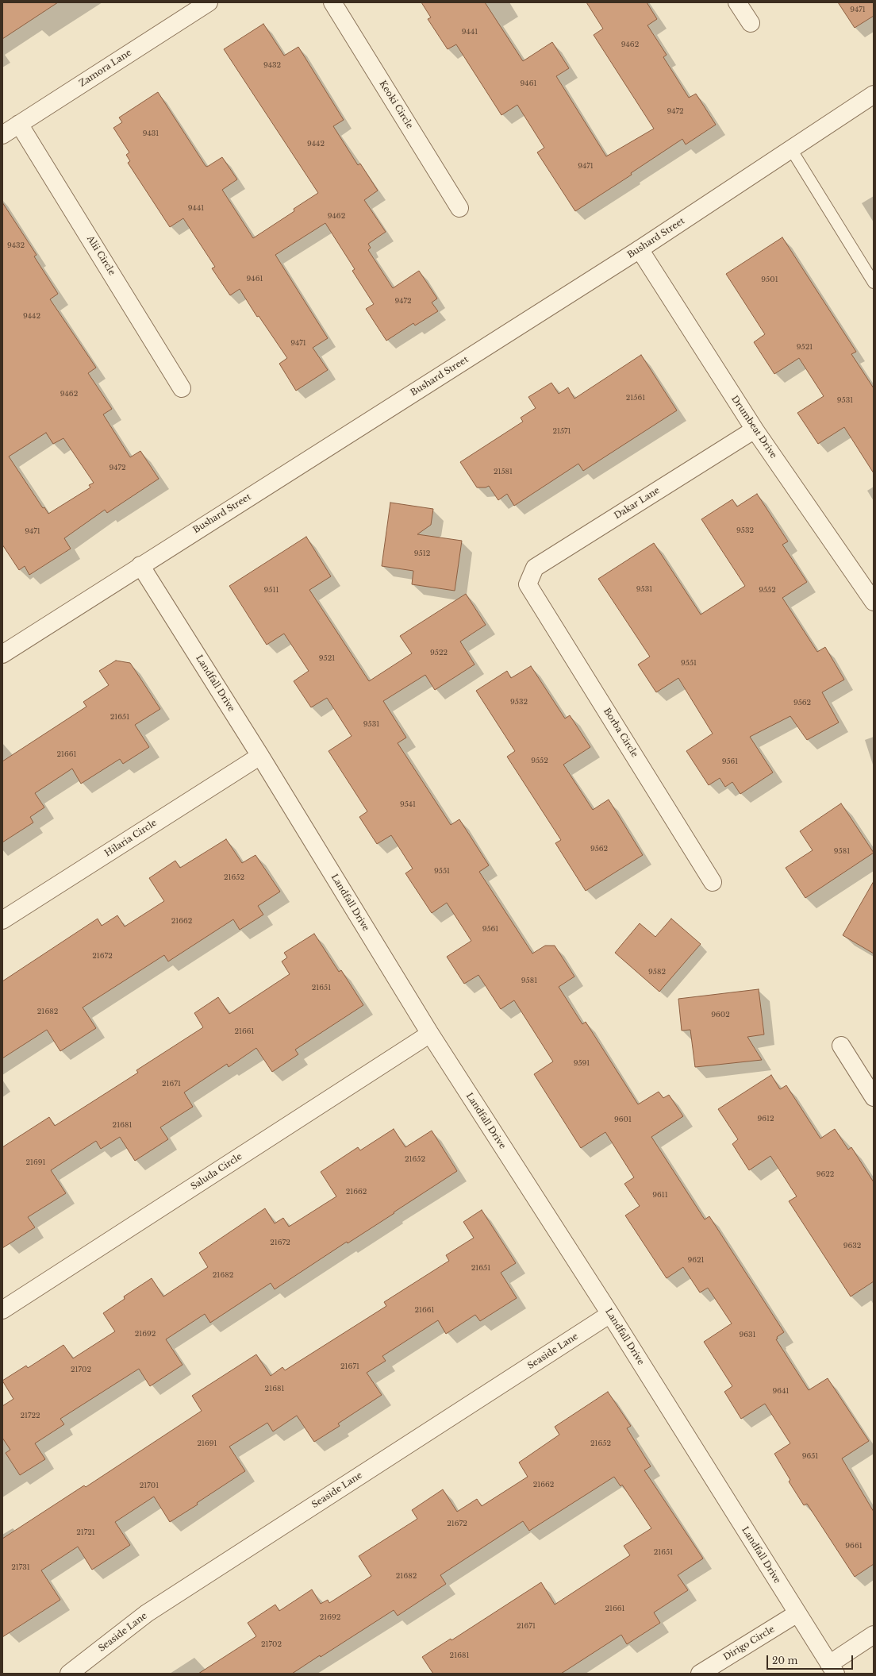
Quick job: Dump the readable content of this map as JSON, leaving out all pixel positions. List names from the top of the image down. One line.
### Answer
{"streets":{"street":["Zamora Lane","Keoki Circle","Bushard Street","Alii Circle","Drumbeat Drive","Dakar Lane","Landfall Drive","Borba Circle","Hilaria Circle","Saluda Circle","Seaside Lane","Dirigo Circle"]},"crossings":[["Zamora Lane","Alii Circle"],["Bushard Street","Drumbeat Drive"],["Bushard Street","Landfall Drive"],["Drumbeat Drive","Dakar Lane"],["Dakar Lane","Borba Circle"],["Landfall Drive","Hilaria Circle"],["Landfall Drive","Saluda Circle"],["Landfall Drive","Seaside Lane"],["Landfall Drive","Dirigo Circle"]],"house_numbers":["9471","9441","9462","9432","9461","9472","9431","9442","9471","9441","9462","9432","9461","9501","9472","9442","9471","9521","9462","21561","9531","21571","9472","21581","9532","9471","9512","9531","9511","9552","9522","9521","9551","9532","9562","21651","9531","21661","9552","9561","9541","9562","9581","9551","21652","21662","9561","21672","9582","9581","21651","21682","9602","21661","9591","21671","9612","9601","21681","21652","21691","9622","21662","9611","21672","9632","9621","21651","21682","21661","21692","9631","21671","21702","21681","9641","21722","21691","21652","9651","21662","21701","21672","21721","9661","21651","21731","21682","21661","21692","21671","21702","21681"],"scale_bar":"20 m"}
